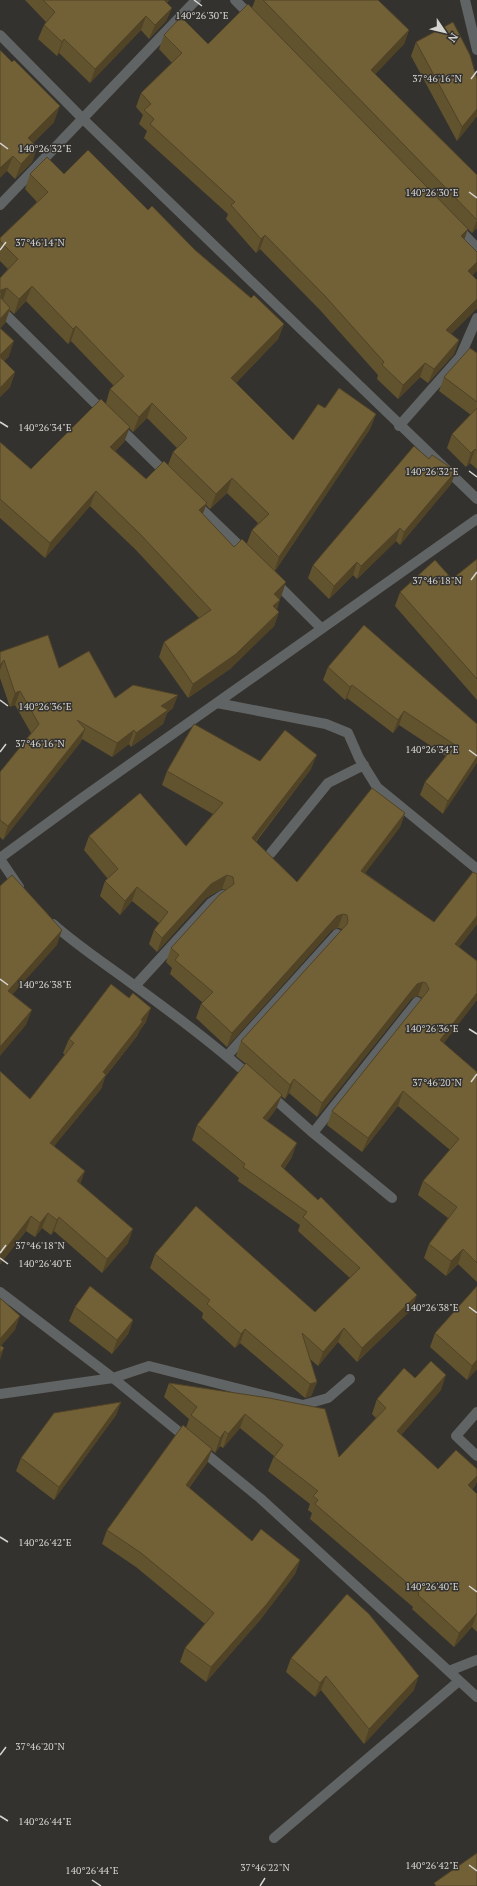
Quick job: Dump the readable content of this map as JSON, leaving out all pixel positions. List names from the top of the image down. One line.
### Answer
{"north":"bottom right","coordinates":["140°26'30\"E","37°46'16\"N","140°26'32\"E","37°46'14\"N","140°26'34\"E","37°46'18\"N","140°26'36\"E","140°26'38\"E","37°46'20\"N","140°26'40\"E","140°26'42\"E","140°26'44\"E","37°46'22\"N"]}
